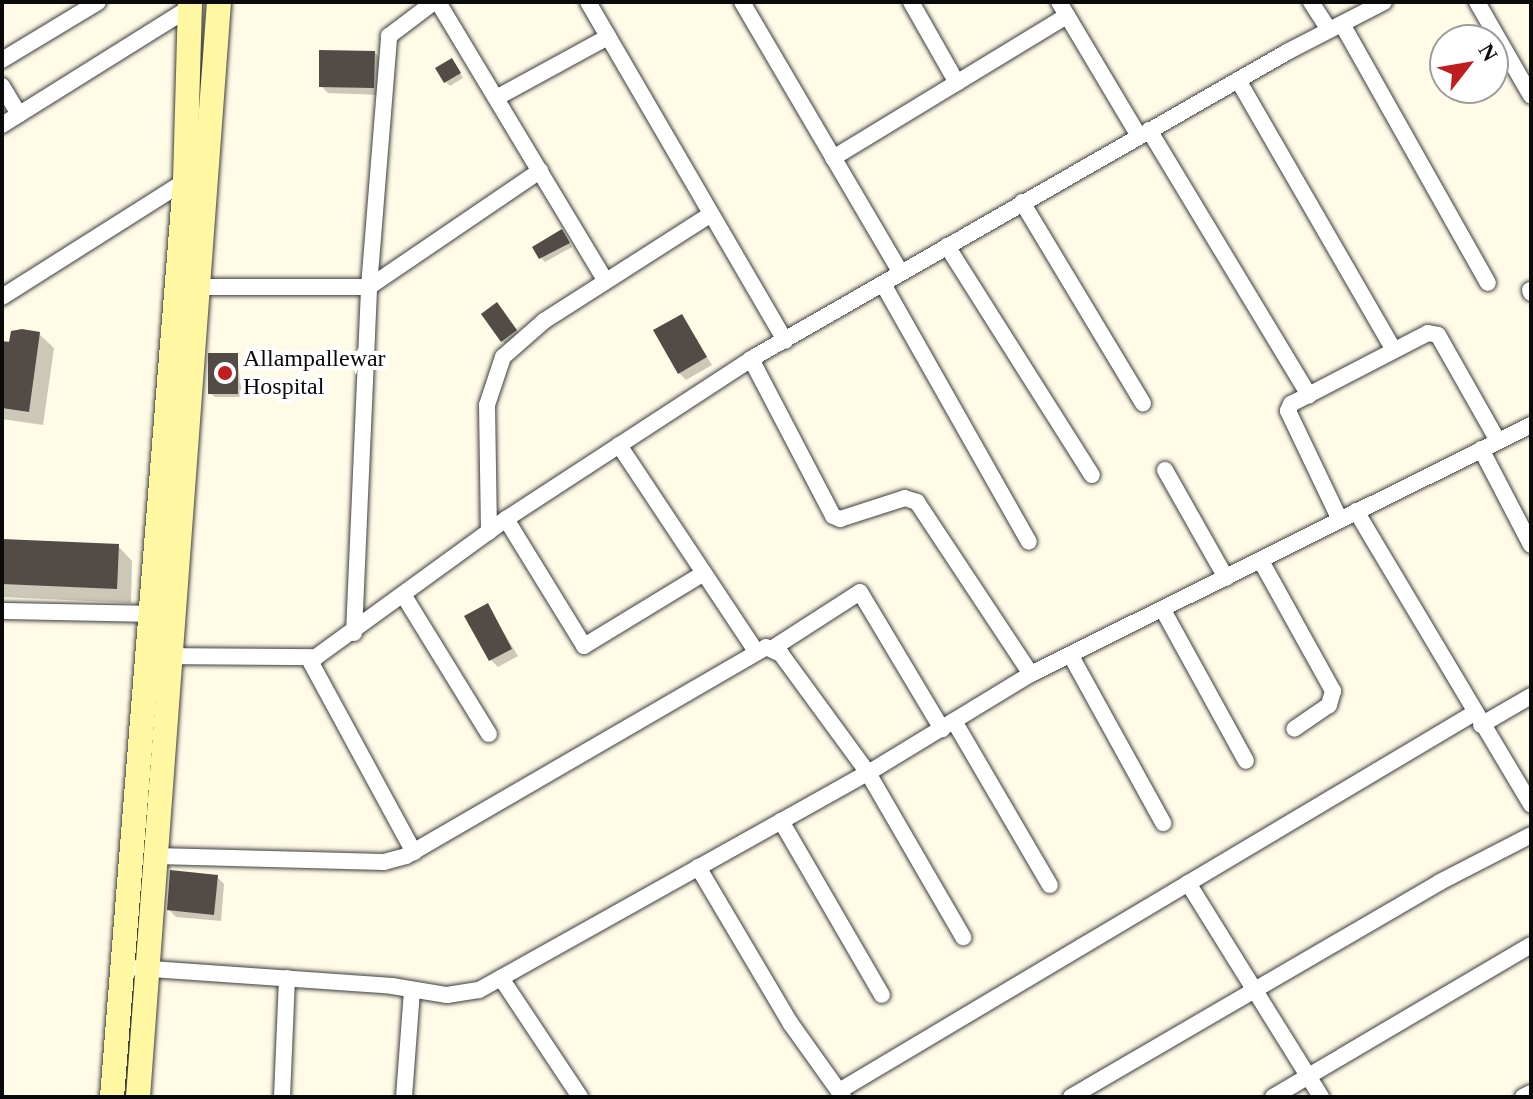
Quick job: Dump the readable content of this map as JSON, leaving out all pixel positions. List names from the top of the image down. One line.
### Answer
{"places":["Allampallewar Hospital"],"north":"top right"}
